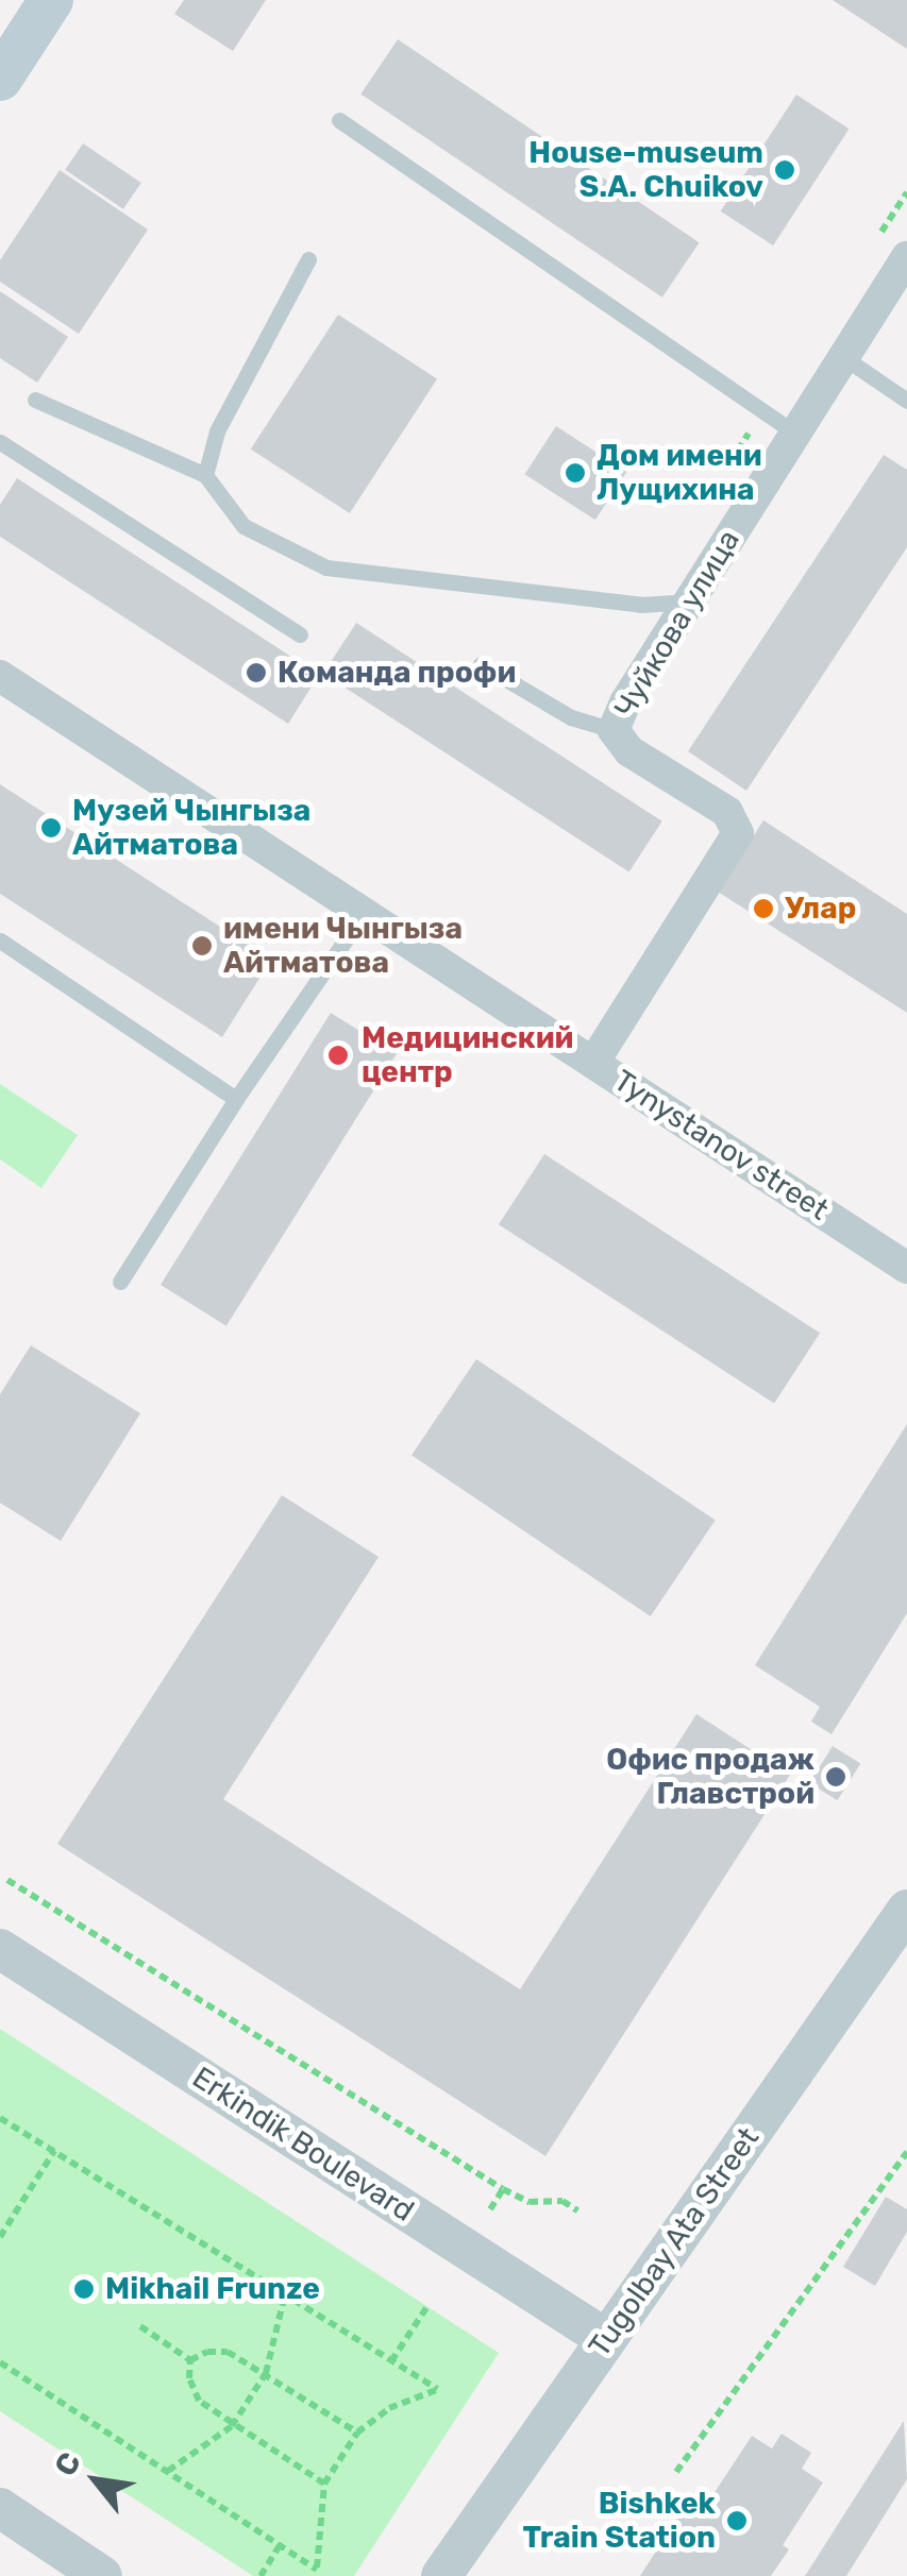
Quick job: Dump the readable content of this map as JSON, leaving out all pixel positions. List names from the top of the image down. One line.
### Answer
{"streets":{"street":["Чуйкова улица","Tynystanov street","Erkindik Boulevard","Tugolbay Ata Street"]},"crossings":[["Чуйкова улица","Tynystanov street"],["Erkindik Boulevard","Tugolbay Ata Street"]],"places":["House-museum S.A. Chuikov","Дом имени Лущихина","Команда профи","Музей Чынгыза Айтматова","Улар","имени Чынгыза Айтматова","Медицинский центр","Офис продаж Главстрой","Mikhail Frunze","Bishkek Train Station"],"north":"top left"}
